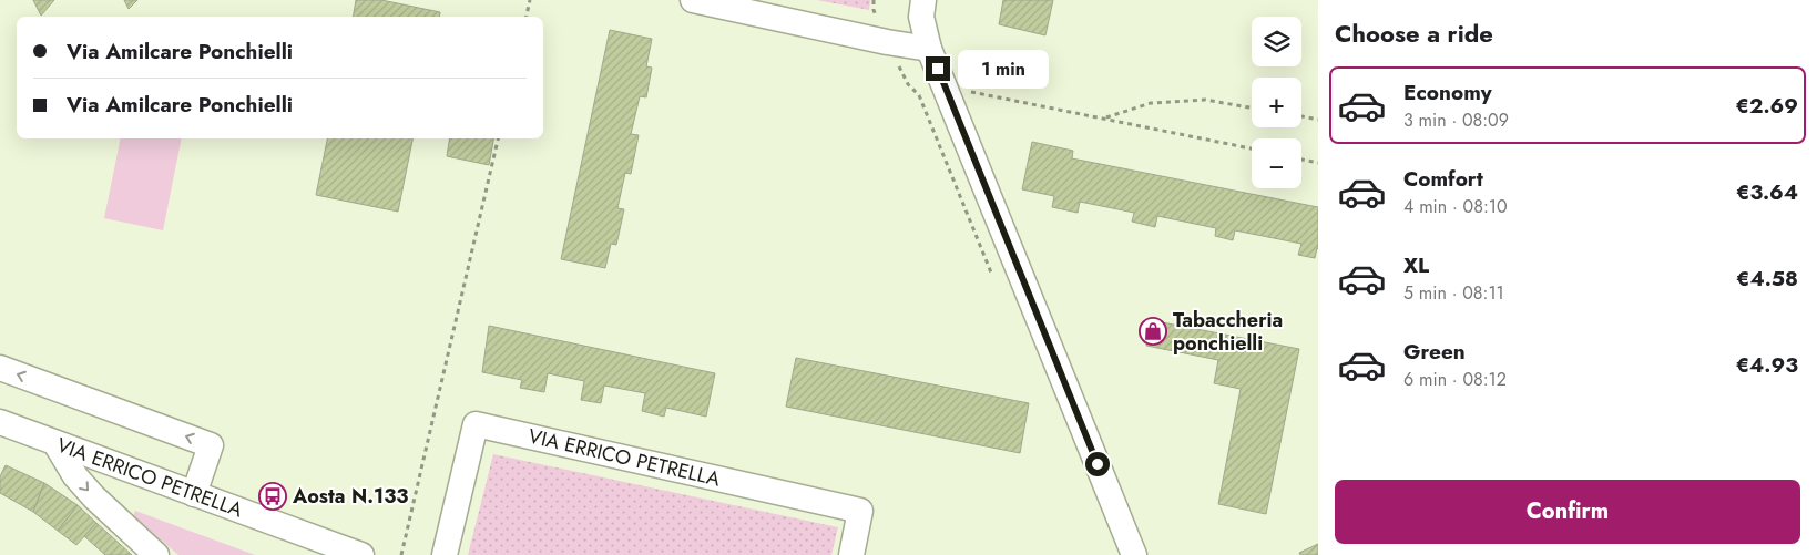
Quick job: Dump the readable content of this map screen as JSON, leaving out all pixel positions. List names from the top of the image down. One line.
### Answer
{"streets":{"street":["VIA ERRICO PETRELLA"]},"places":{"shop":["Tabaccheria ponchielli"],"bus stop":["Aosta N.133"]},"page":{"heading":"Choose a ride","map_buttons":["+","−"],"banner":["Via Amilcare Ponchielli","Via Amilcare Ponchielli"],"bubble":"1 min","list":[{"name":"Economy","note":"3 min · 08:09","value":"€2.69"},{"name":"Comfort","note":"4 min · 08:10","value":"€3.64"},{"name":"XL","note":"5 min · 08:11","value":"€4.58"},{"name":"Green","note":"6 min · 08:12","value":"€4.93"}],"buttons":"Confirm"}}
